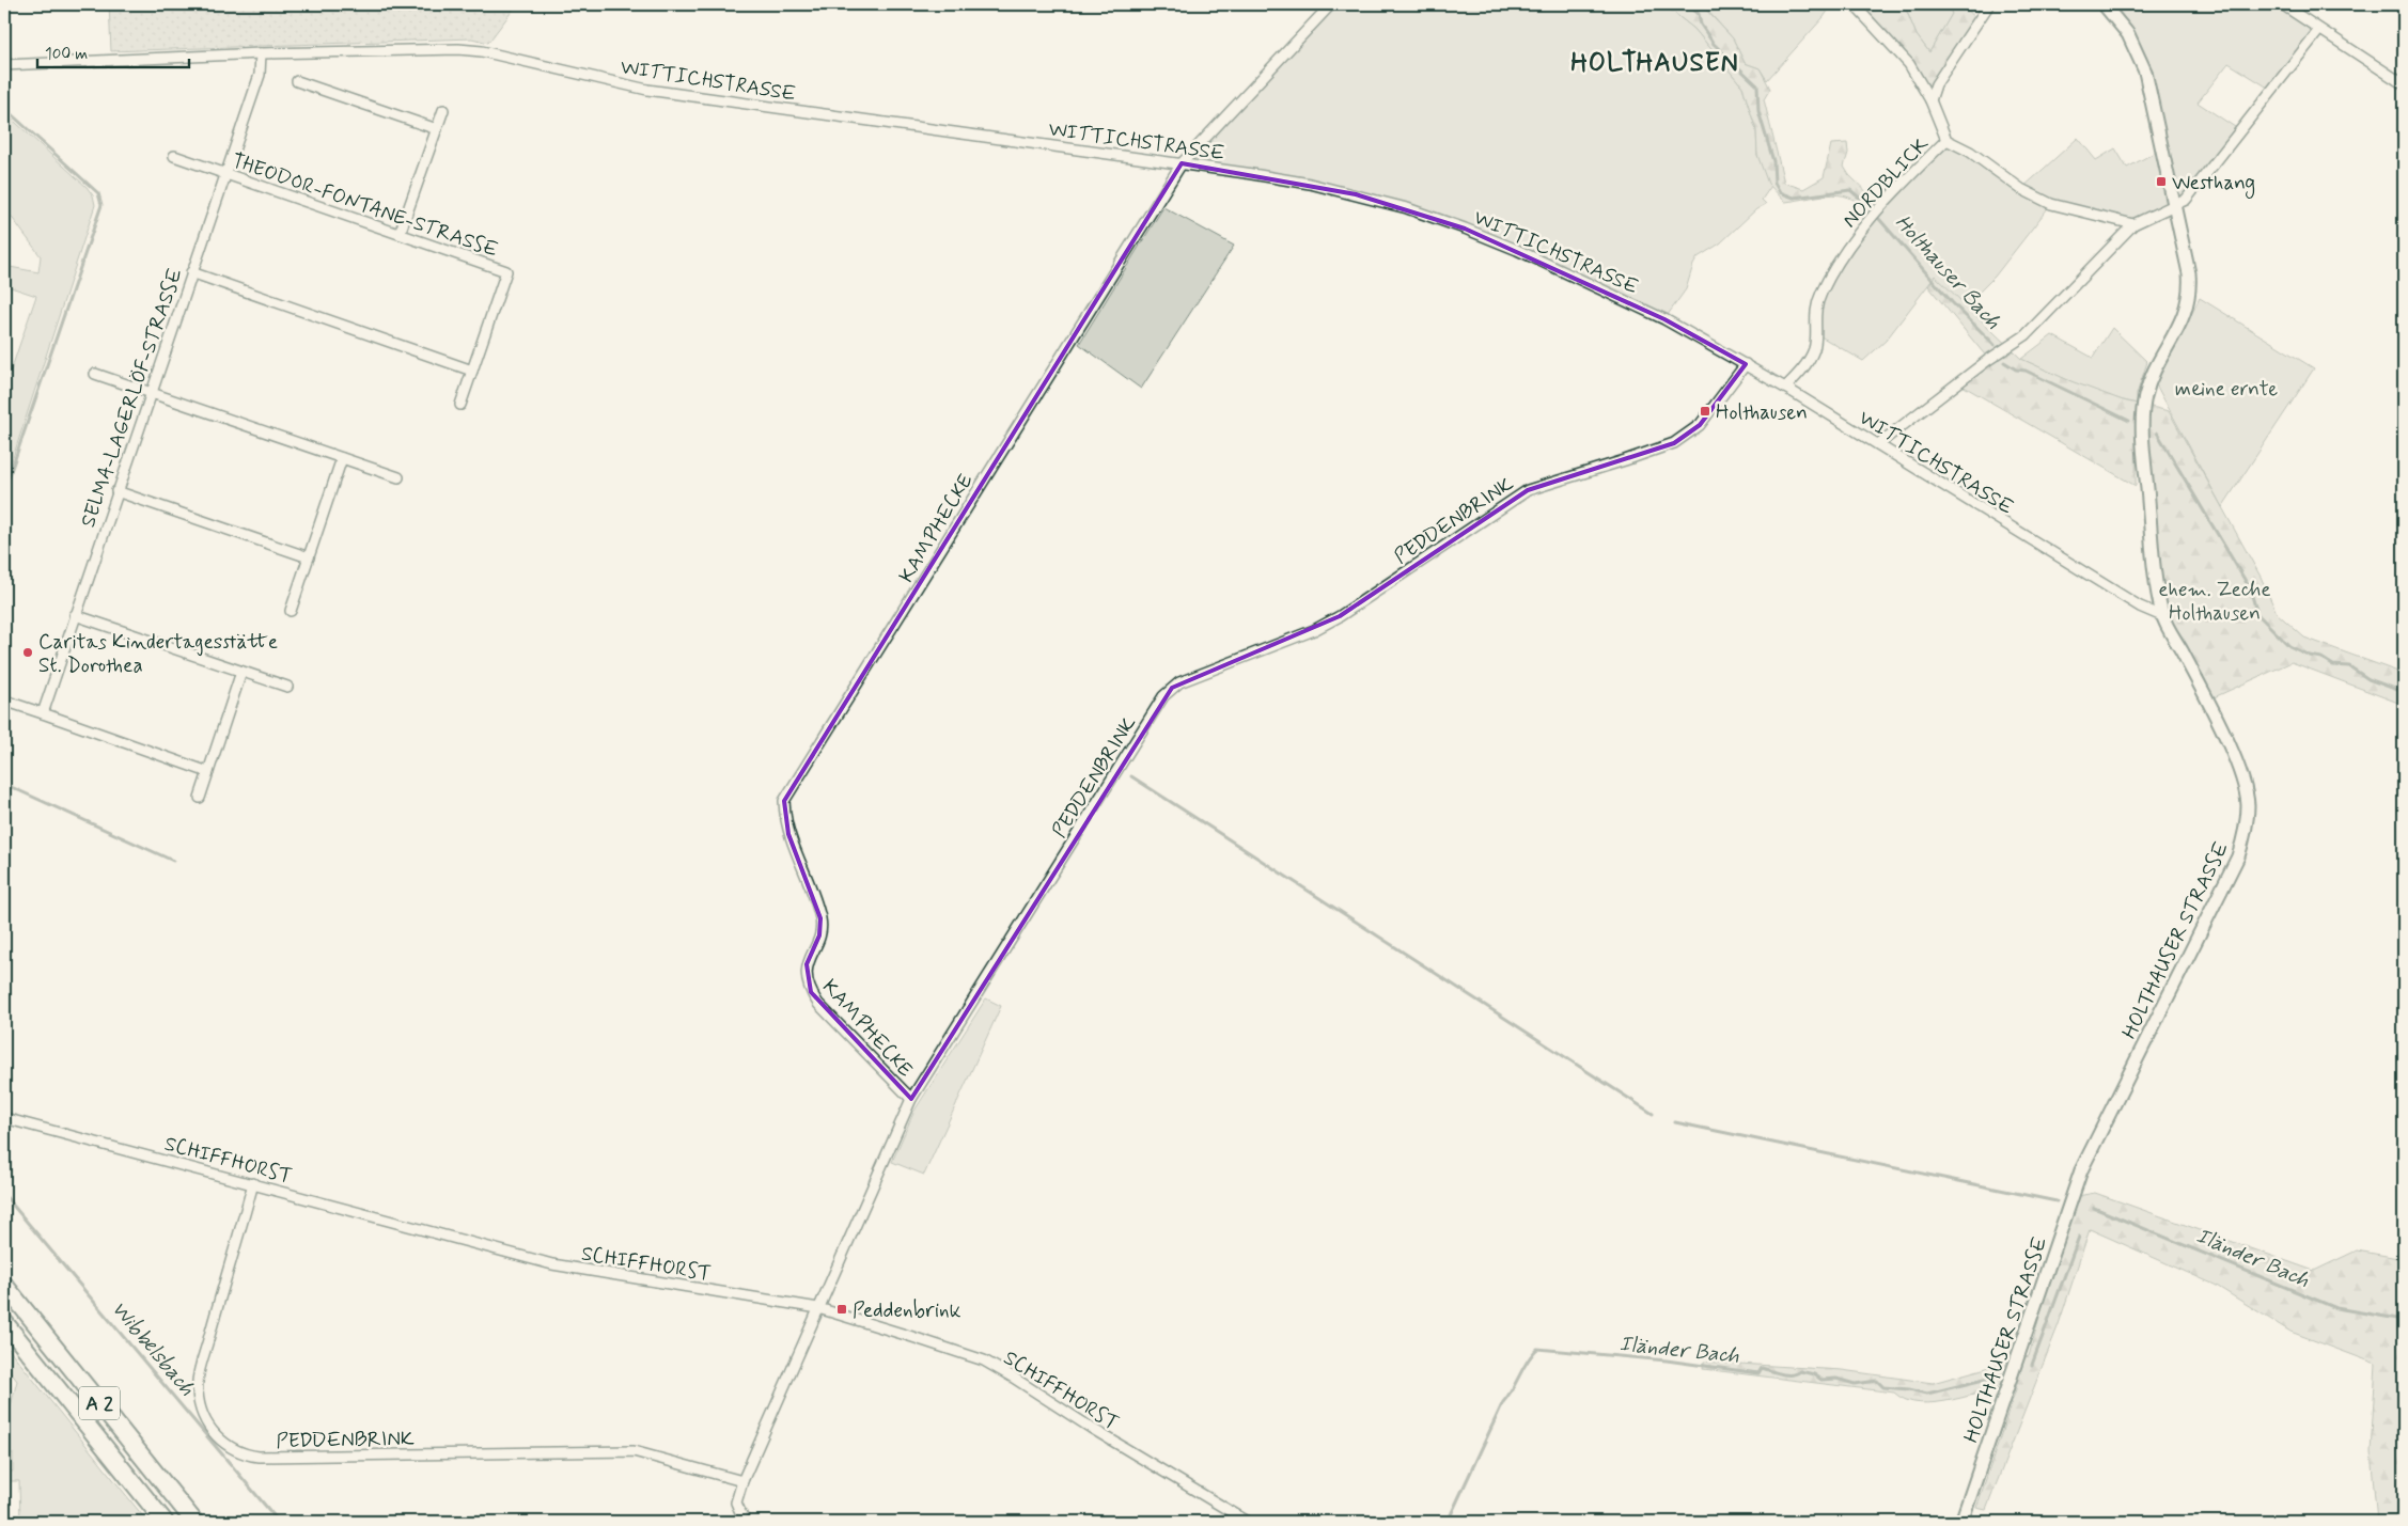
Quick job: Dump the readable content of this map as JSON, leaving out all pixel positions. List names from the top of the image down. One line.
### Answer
{"streets":{"highway":["A 2"],"street":["WITTICHSTRASSE","NORDBLICK","THEODOR-FONTANE-STRASSE","SELMA-LAGERLÖF-STRASSE","PEDDENBRINK","KAMPHECKE","HOLTHAUSER STRASSE","SCHIFFHORST"]},"crossings":[["WITTICHSTRASSE","NORDBLICK"],["WITTICHSTRASSE","SELMA-LAGERLÖF-STRASSE"],["WITTICHSTRASSE","PEDDENBRINK"],["WITTICHSTRASSE","KAMPHECKE"],["WITTICHSTRASSE","HOLTHAUSER STRASSE"],["THEODOR-FONTANE-STRASSE","SELMA-LAGERLÖF-STRASSE"],["PEDDENBRINK","KAMPHECKE"],["PEDDENBRINK","SCHIFFHORST"]],"districts":["HOLTHAUSEN"],"water":["Holthauser Bach","Iländer Bach","Wibbelsbach"],"parks":["meine ernte","ehem. Zeche Holthausen"],"places":{"transit":["Westhang","Holthausen","Peddenbrink"],"other":["Caritas Kindertagesstätte St. Dorothea"]},"scale_bar":"100 m"}
